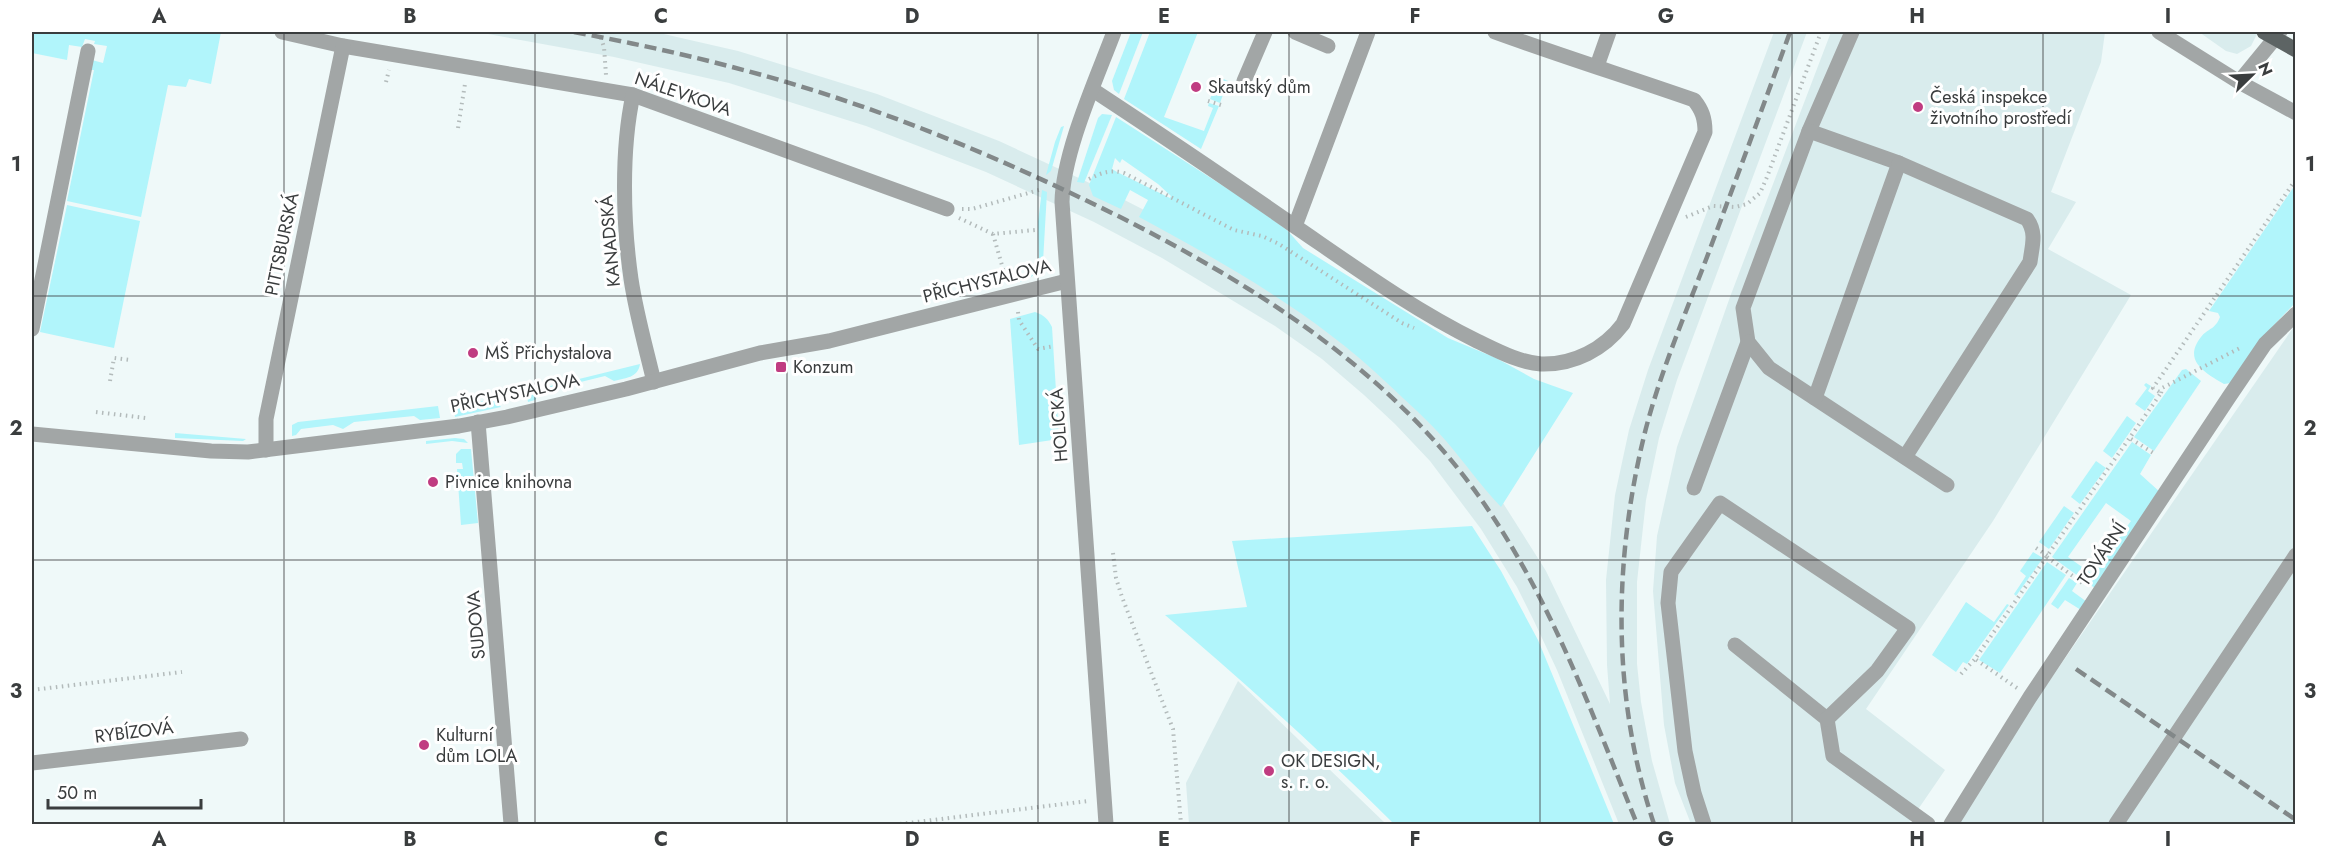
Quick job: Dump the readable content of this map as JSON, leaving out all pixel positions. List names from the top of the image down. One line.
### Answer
{"streets":{"street":["NÁLEVKOVA","KANADSKÁ","PITTSBURSKÁ","PŘICHYSTALOVA","HOLICKÁ","TOVÁRNÍ","SUDOVA","RYBÍZOVÁ"]},"crossings":[["NÁLEVKOVA","KANADSKÁ"],["NÁLEVKOVA","PITTSBURSKÁ"],["KANADSKÁ","PŘICHYSTALOVA"],["PITTSBURSKÁ","PŘICHYSTALOVA"],["PŘICHYSTALOVA","HOLICKÁ"],["PŘICHYSTALOVA","SUDOVA"]],"places":{"other":["Skautský dům","Česká inspekce životního prostředí","MŠ Přichystalova","Pivnice knihovna","Kulturní dům LOLA","OK DESIGN, s. r. o."],"transit":["Konzum"]},"scale_bar":"50 m","north":"top right","grid":{"columns":["A","B","C","D","E","F","G","H","I"],"rows":["1","2","3"]}}
